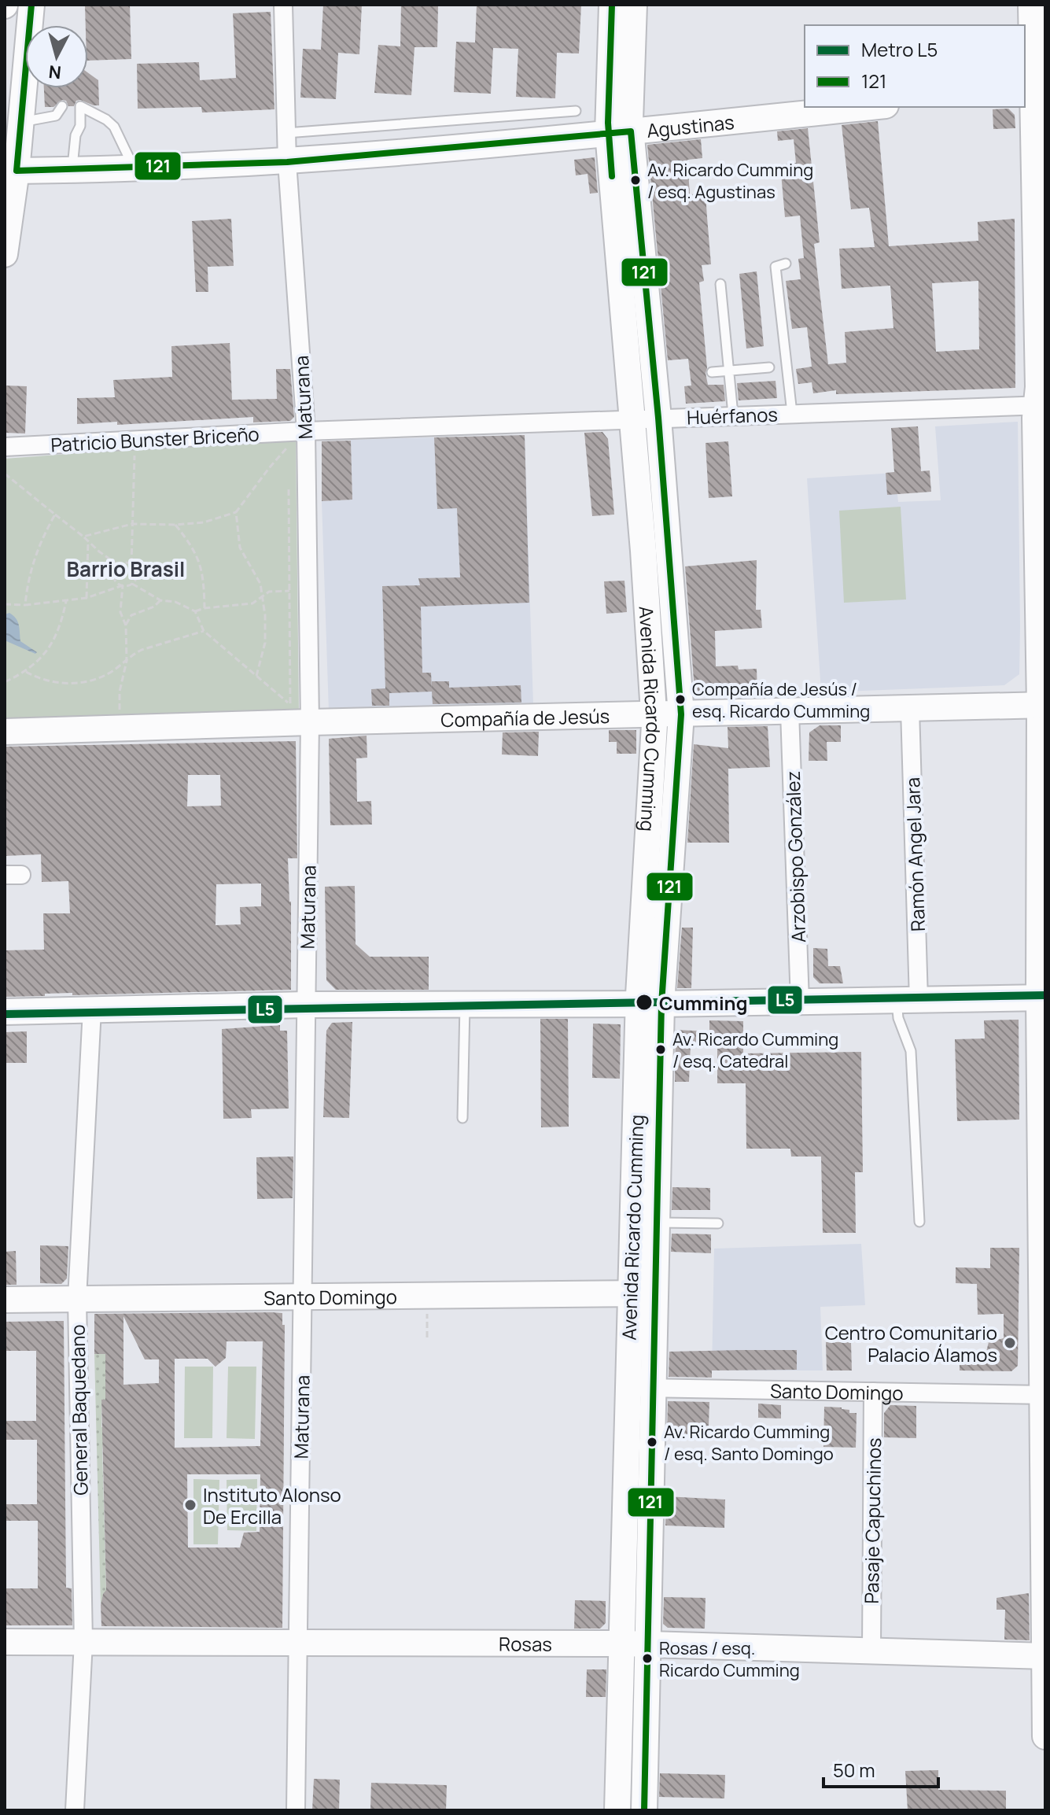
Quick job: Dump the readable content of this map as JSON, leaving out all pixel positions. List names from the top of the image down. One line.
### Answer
{"streets":{"main road":["Agustinas","Compañía de Jesús","Avenida Ricardo Cumming","Santo Domingo","Rosas"],"street":["Maturana","Huérfanos","Patricio Bunster Briceño","Ramón Angel Jara","Arzobispo González","General Baquedano","Pasaje Capuchinos"]},"crossings":[["Agustinas","Maturana"],["Agustinas","Avenida Ricardo Cumming"],["Maturana","Huérfanos"],["Maturana","Patricio Bunster Briceño"],["Maturana","Compañía de Jesús"],["Maturana","Santo Domingo"],["Maturana","Rosas"],["Huérfanos","Patricio Bunster Briceño"],["Huérfanos","Avenida Ricardo Cumming"],["Compañía de Jesús","Avenida Ricardo Cumming"],["Compañía de Jesús","Ramón Angel Jara"],["Compañía de Jesús","Arzobispo González"],["Avenida Ricardo Cumming","Santo Domingo"],["Avenida Ricardo Cumming","Rosas"],["Santo Domingo","General Baquedano"],["Santo Domingo","Pasaje Capuchinos"],["General Baquedano","Rosas"],["Pasaje Capuchinos","Rosas"]],"districts":["Barrio Brasil"],"places":["Av. Ricardo Cumming / esq. Agustinas","Compañía de Jesús / esq. Ricardo Cumming","Cumming","Av. Ricardo Cumming / esq. Catedral","Centro Comunitario Palacio Álamos","Av. Ricardo Cumming / esq. Santo Domingo","Instituto Alonso De Ercilla","Rosas / esq. Ricardo Cumming"],"lines":["transit line 121","metro line L5"],"legend":["Metro L5","121"],"scale_bar":"50 m","north":"bottom"}
